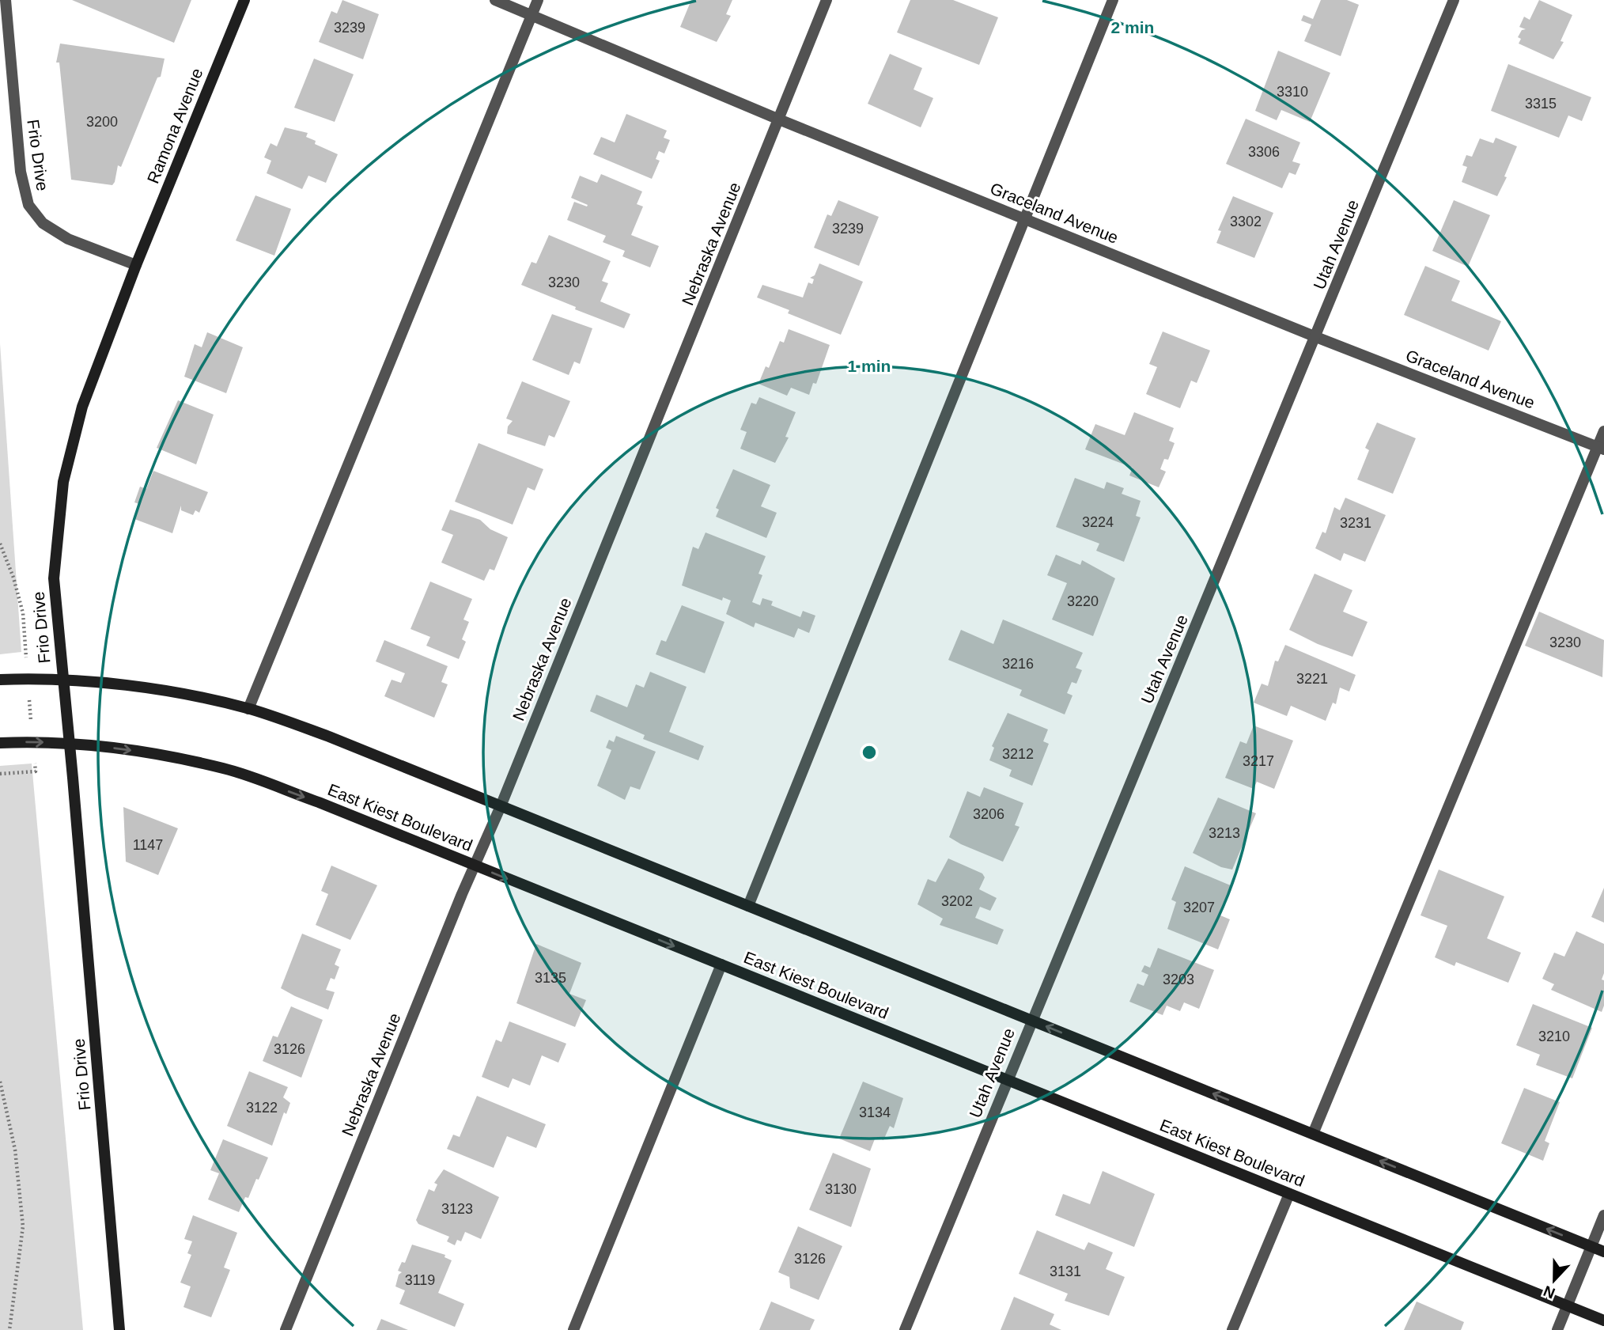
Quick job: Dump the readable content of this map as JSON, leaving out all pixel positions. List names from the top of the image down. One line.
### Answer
{"streets":{"main road":["Ramona Avenue","Frio Drive","East Kiest Boulevard"],"street":["Graceland Avenue","Nebraska Avenue","Utah Avenue"]},"crossings":[["Ramona Avenue","Frio Drive"],["Frio Drive","East Kiest Boulevard"],["Graceland Avenue","Nebraska Avenue"],["Graceland Avenue","Utah Avenue"],["Nebraska Avenue","East Kiest Boulevard"],["Utah Avenue","East Kiest Boulevard"]],"house_numbers":["3239","3310","3315","3200","3306","3302","3239","3230","3224","3231","3220","3230","3216","3221","3212","3217","3206","3213","1147","3202","3207","3135","3203","3210","3126","3122","3134","3130","3123","3126","3131","3119"],"north":"bottom","rings":["2 min","1 min"]}
